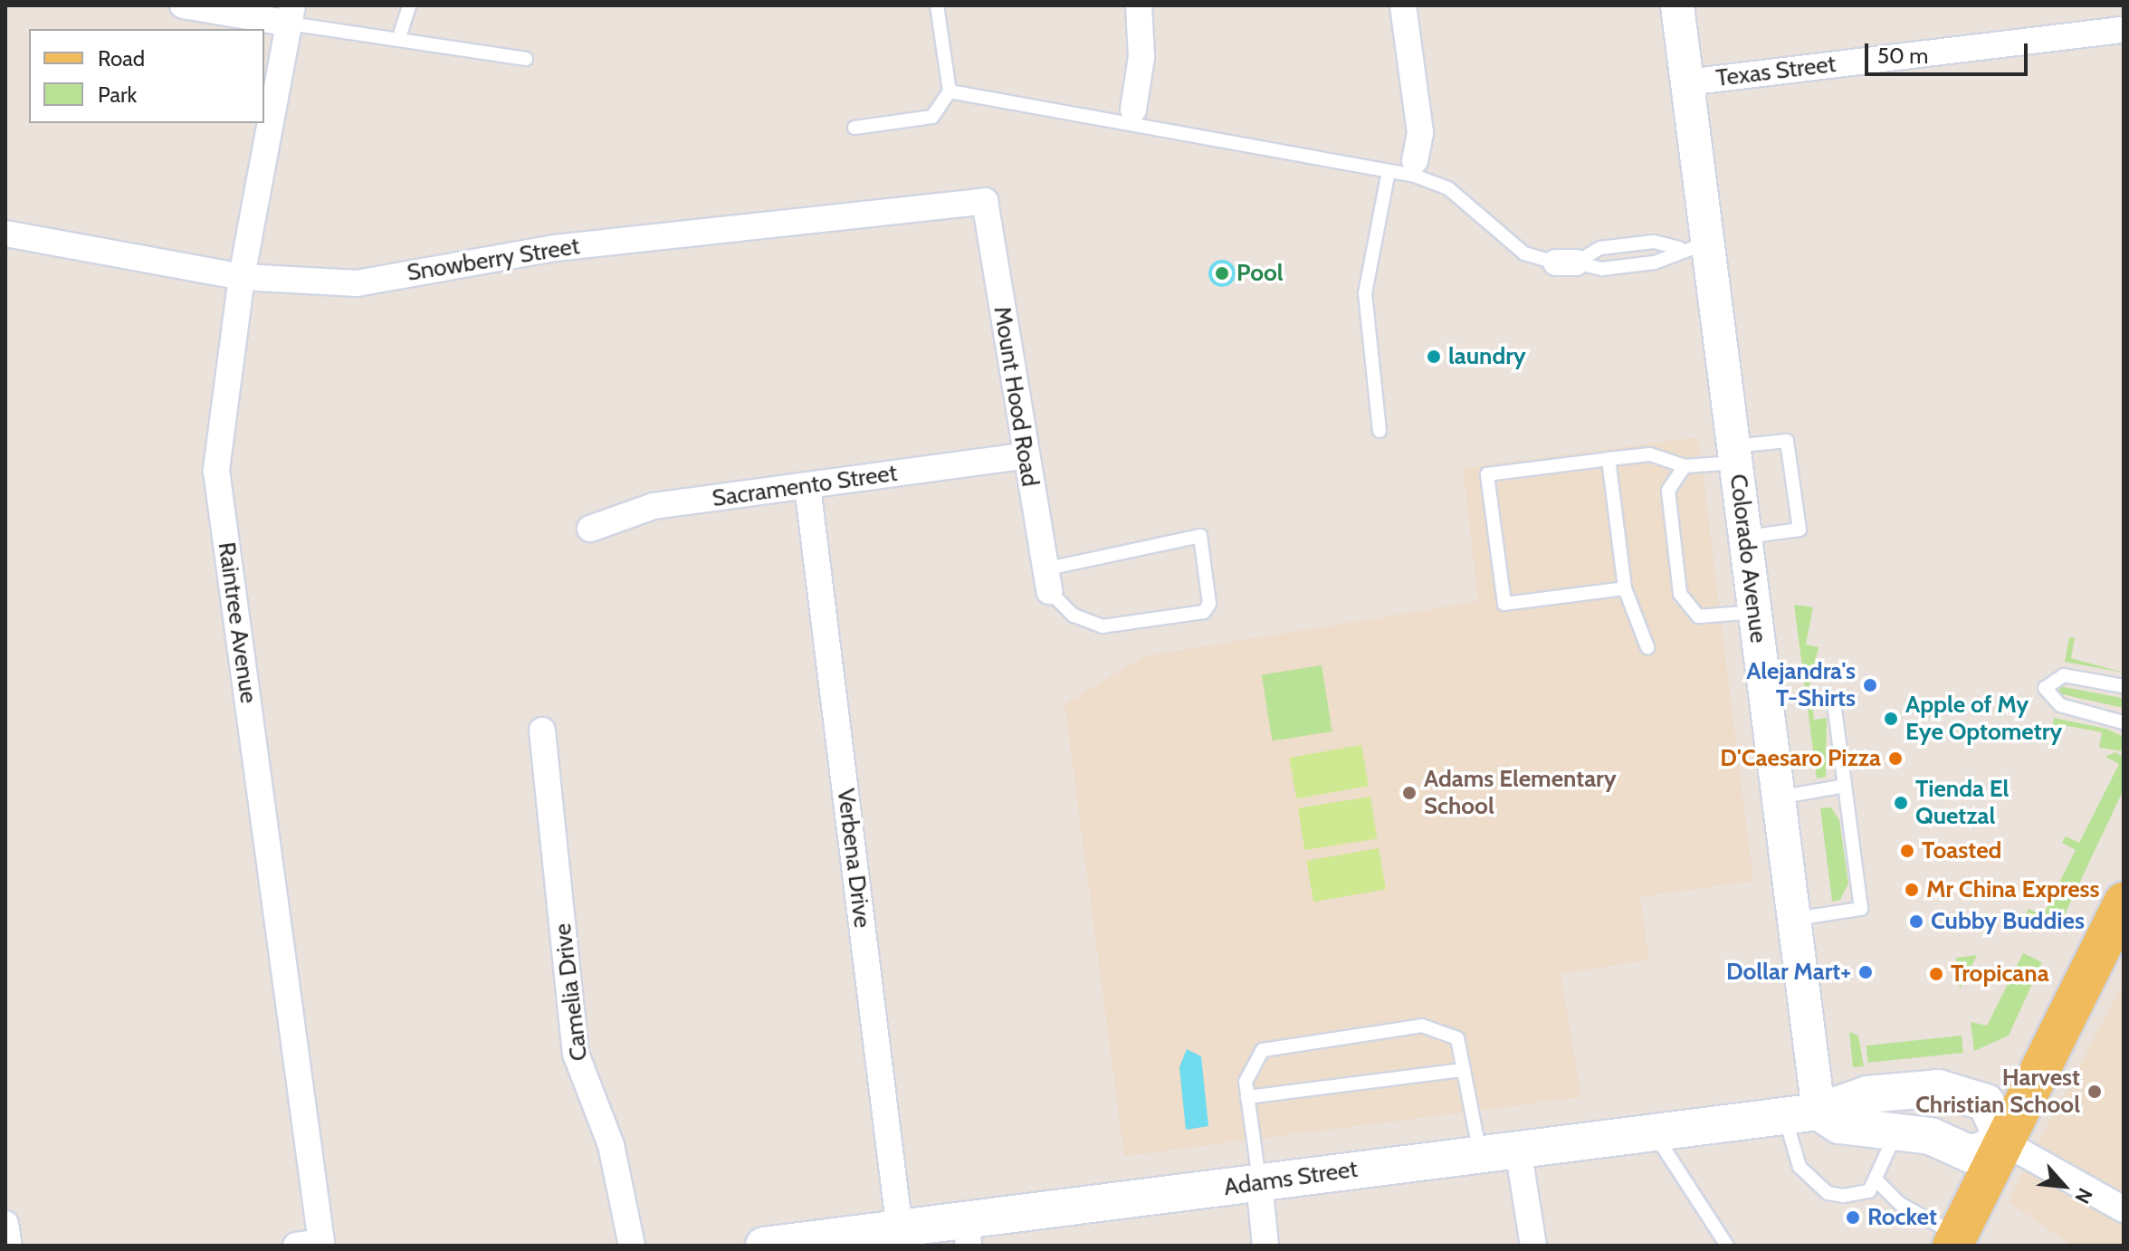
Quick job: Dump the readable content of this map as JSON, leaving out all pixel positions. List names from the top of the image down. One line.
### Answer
{"streets":{"main road":["Adams Street"],"street":["Texas Street","Snowberry Street","Mount Hood Road","Sacramento Street","Colorado Avenue","Raintree Avenue","Verbena Drive","Camelia Drive"]},"crossings":[["Texas Street","Colorado Avenue"],["Snowberry Street","Mount Hood Road"],["Snowberry Street","Raintree Avenue"],["Mount Hood Road","Sacramento Street"],["Sacramento Street","Verbena Drive"],["Colorado Avenue","Adams Street"],["Verbena Drive","Adams Street"]],"places":["Pool","laundry","Alejandra's T-Shirts","Apple of My Eye Optometry","D'Caesaro Pizza","Adams Elementary School","Tienda El Quetzal","Toasted","Mr China Express","Cubby Buddies","Dollar Mart+","Tropicana","Harvest Christian School","Rocket"],"legend":["Road","Park"],"scale_bar":"50 m","north":"bottom right"}
